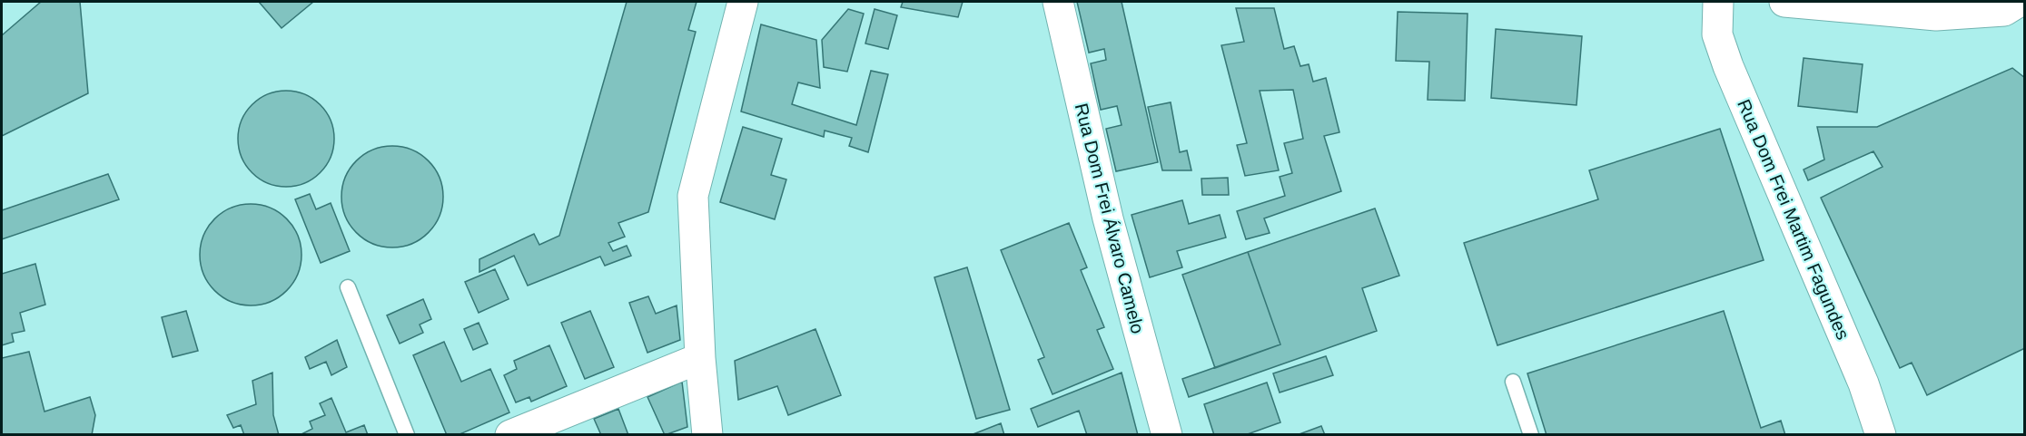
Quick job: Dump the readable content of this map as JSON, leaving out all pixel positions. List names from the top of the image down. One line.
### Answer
{"streets":{"street":["Rua Dom Frei Álvaro Camelo","Rua Dom Frei Martim Fagundes"]}}
